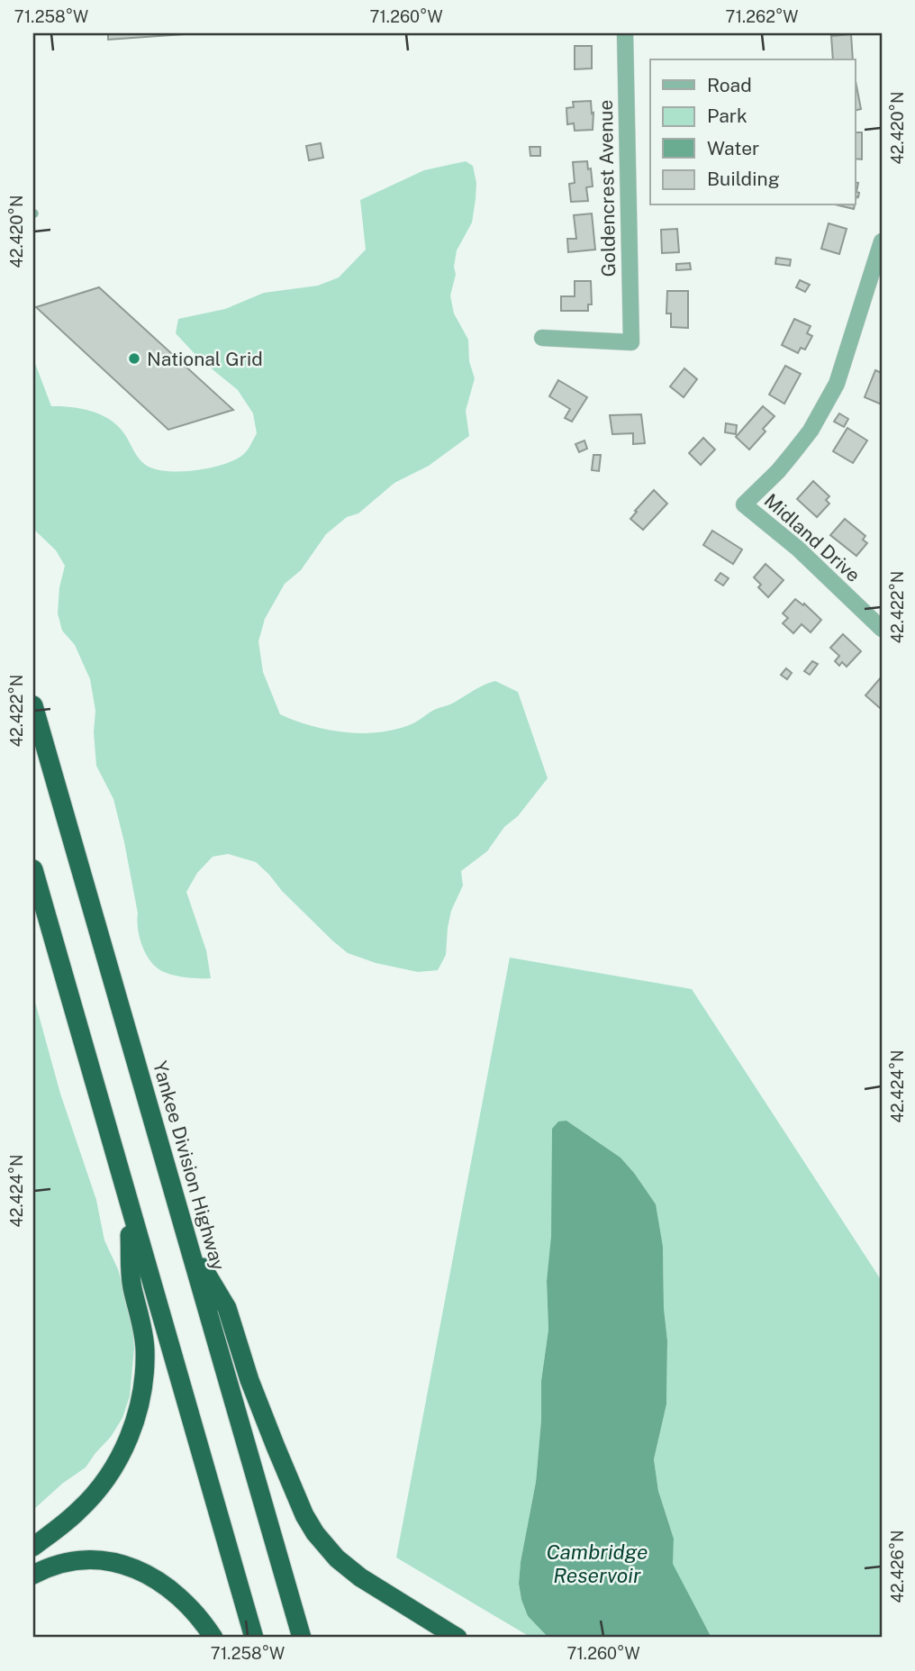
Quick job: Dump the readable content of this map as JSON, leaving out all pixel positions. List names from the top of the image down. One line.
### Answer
{"streets":{"highway":["Yankee Division Highway"],"street":["Goldencrest Avenue","Midland Drive"]},"water":["Cambridge Reservoir"],"places":["National Grid"],"legend":["Road","Park","Water","Building"],"coordinates":["71.258°W","71.260°W","71.262°W","42.420°N","42.422°N","42.424°N","42.426°N"]}
